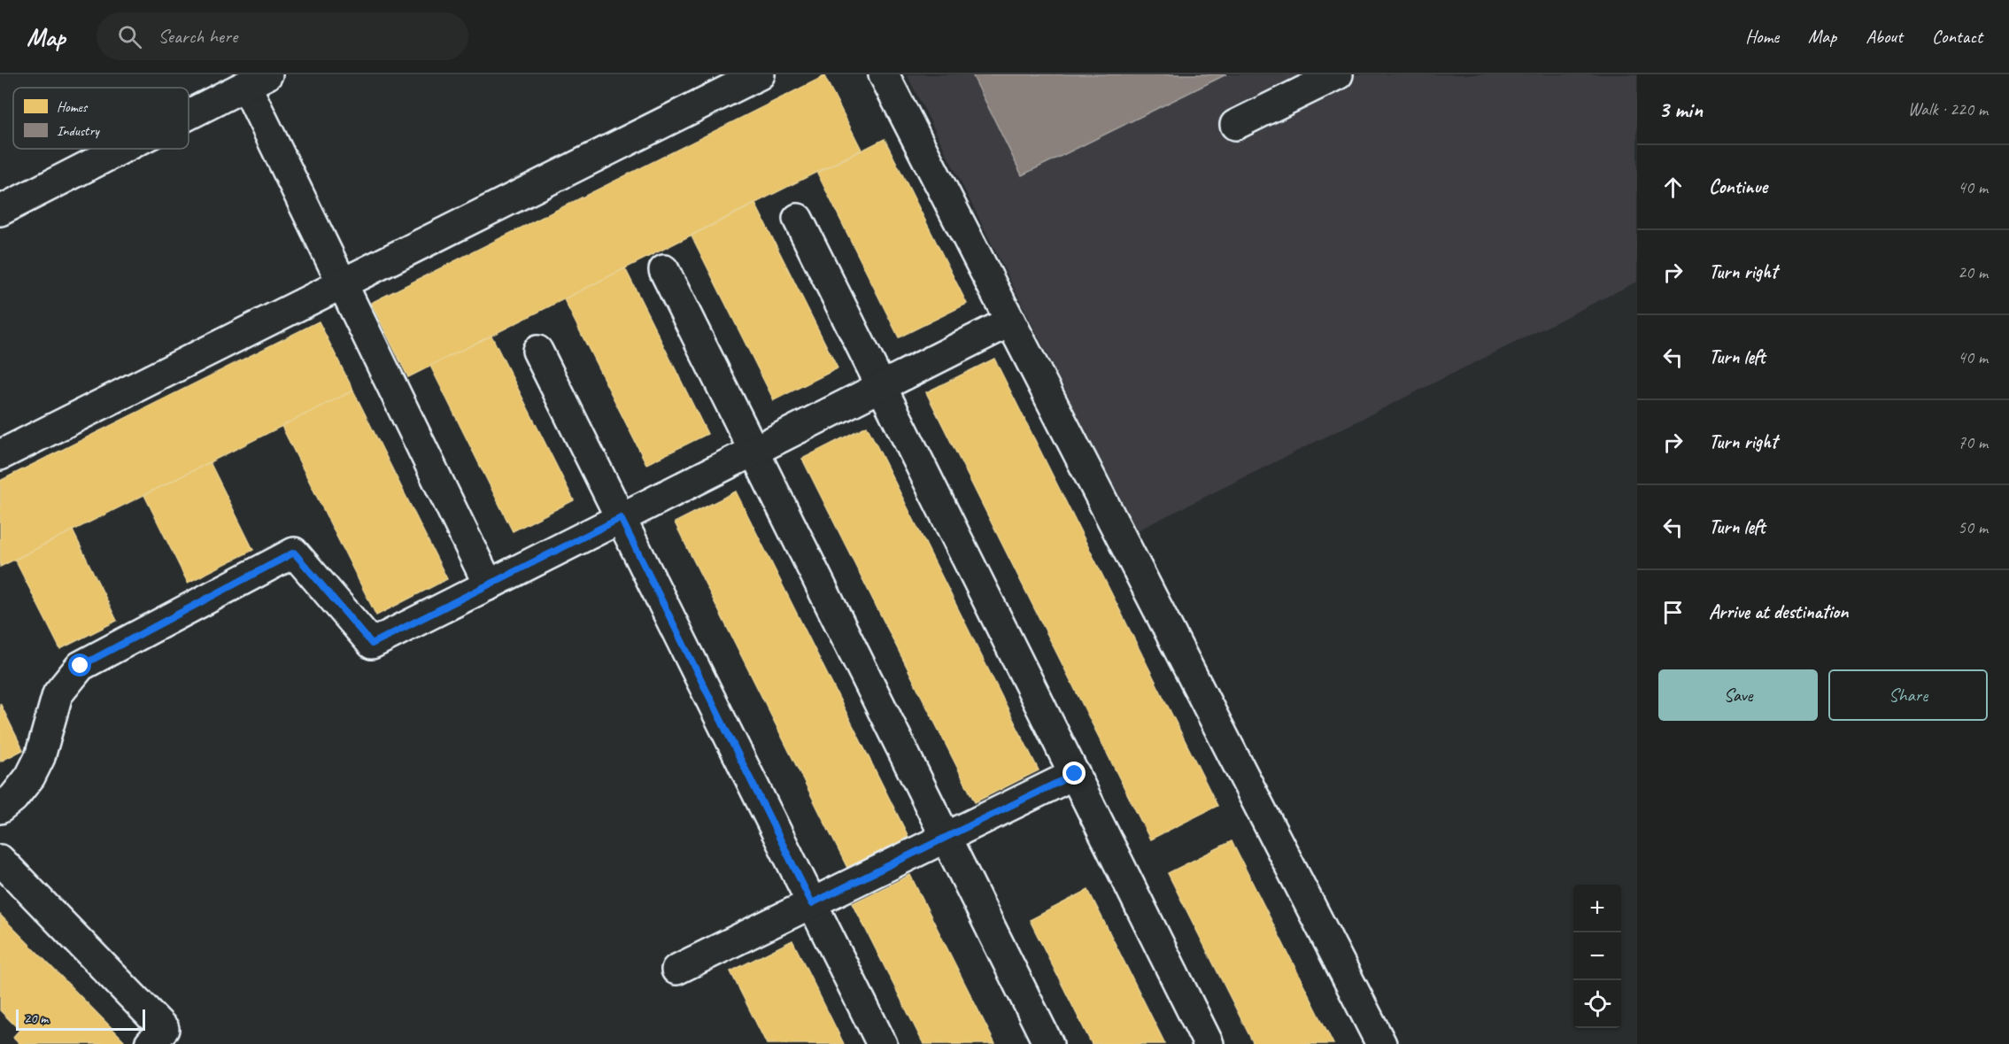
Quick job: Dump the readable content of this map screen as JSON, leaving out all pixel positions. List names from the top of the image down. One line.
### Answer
{"legend":["Homes","Industry"],"scale_bar":"20 m","page":{"header":"Map","search":"Search here","nav":["Home","Map","About","Contact"],"heading":["3 min","Walk · 220 m"],"list":[["Continue","40 m"],["Turn right","20 m"],["Turn left","40 m"],["Turn right","70 m"],["Turn left","50 m"],"Arrive at destination"],"buttons":["Save","Share"],"map_buttons":["+","−"],"scale":"20 m"}}
